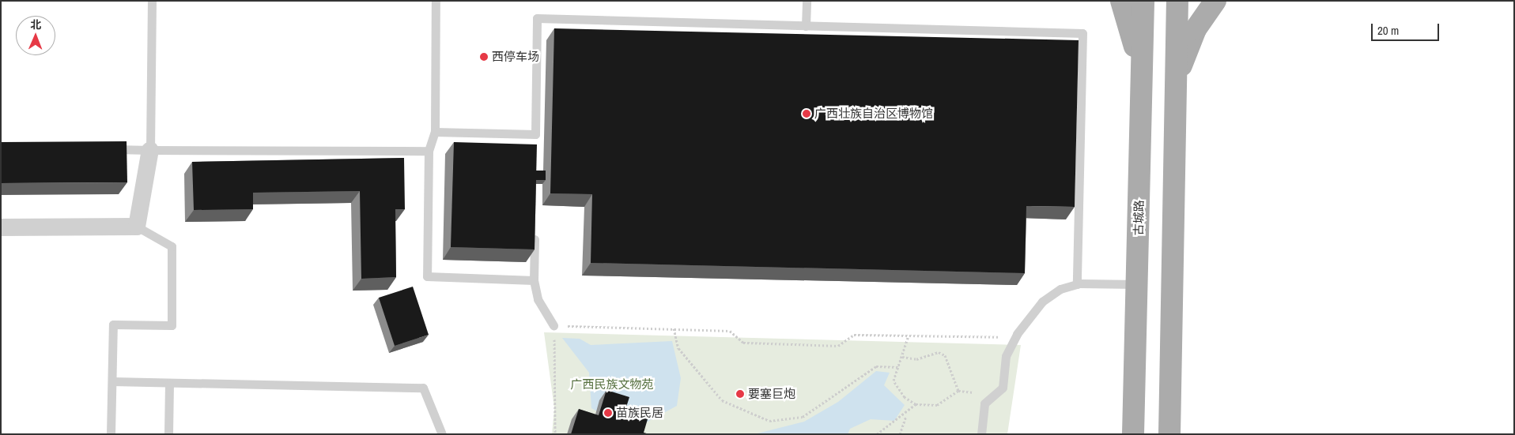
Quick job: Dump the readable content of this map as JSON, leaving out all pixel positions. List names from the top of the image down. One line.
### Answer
{"streets":{"main road":["古城路"]},"parks":["广西民族文物苑"],"places":["西停车场","广西壮族自治区博物馆","要塞巨炮","苗族民居"],"scale_bar":"20 m","north":"top"}
